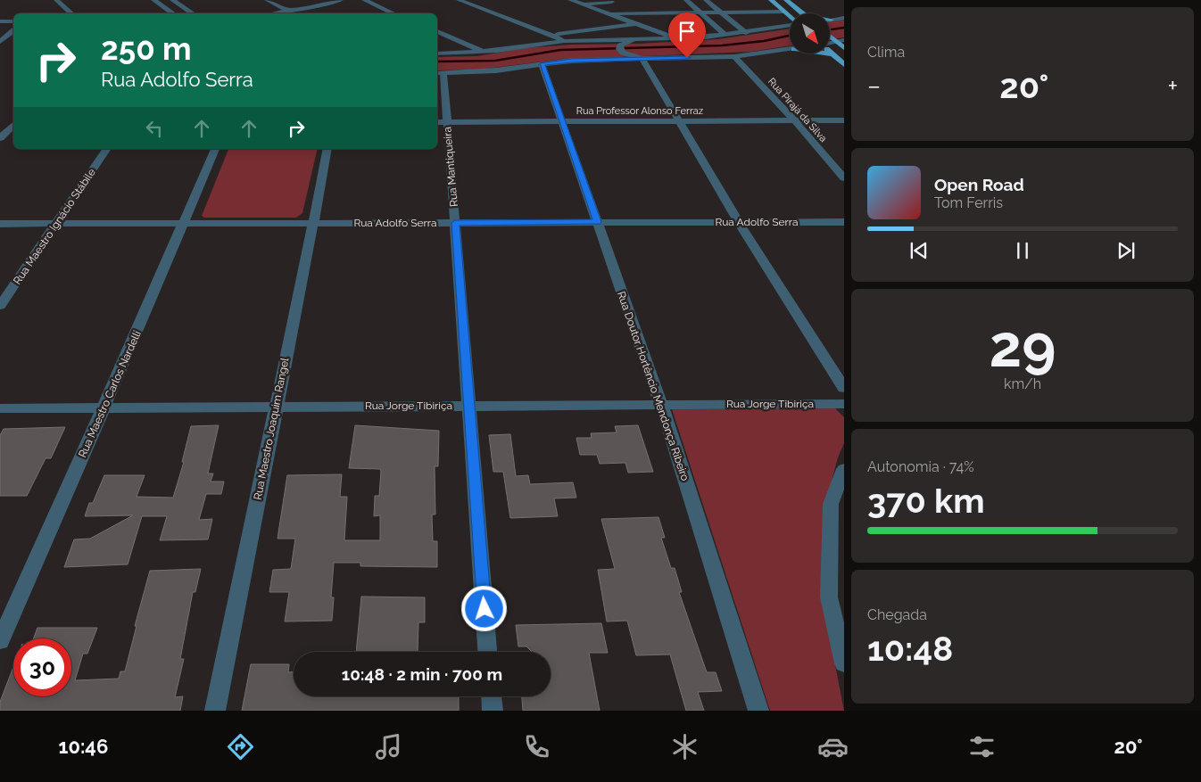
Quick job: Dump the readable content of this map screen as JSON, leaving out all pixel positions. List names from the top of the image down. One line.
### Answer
{"streets":{"street":["Rua Pirajá da Silva","Rua Professor Alonso Ferraz","Rua Mantiqueira","Rua Adolfo Serra","Rua Maestro Ignácio Stábile","Rua Doutor Hortêncio Mendonça Ribeiro","Rua Maestro Carlos Nardelli","Rua Jorge Tibiriça","Rua Maestro Joaquim Rangel"]},"crossings":[["Rua Pirajá da Silva","Rua Professor Alonso Ferraz"],["Rua Professor Alonso Ferraz","Rua Mantiqueira"],["Rua Professor Alonso Ferraz","Rua Doutor Hortêncio Mendonça Ribeiro"],["Rua Mantiqueira","Rua Adolfo Serra"],["Rua Mantiqueira","Rua Jorge Tibiriça"],["Rua Adolfo Serra","Rua Maestro Ignácio Stábile"],["Rua Adolfo Serra","Rua Doutor Hortêncio Mendonça Ribeiro"],["Rua Adolfo Serra","Rua Maestro Carlos Nardelli"],["Rua Adolfo Serra","Rua Maestro Joaquim Rangel"],["Rua Doutor Hortêncio Mendonça Ribeiro","Rua Jorge Tibiriça"],["Rua Maestro Carlos Nardelli","Rua Jorge Tibiriça"],["Rua Jorge Tibiriça","Rua Maestro Joaquim Rangel"]],"north":"bottom right","page":{"tile":["Clima",["29","km/h"],["Autonomia · 74%","370 km"],["Chegada","10:48"]],"turn":["250 m","Rua Adolfo Serra"],"heat":["−","20°","+"],"song":["Open Road","Tom Ferris"],"limit":"30","trip":"10:48 · 2 min · 700 m","tabs":["10:46","20°"]}}
